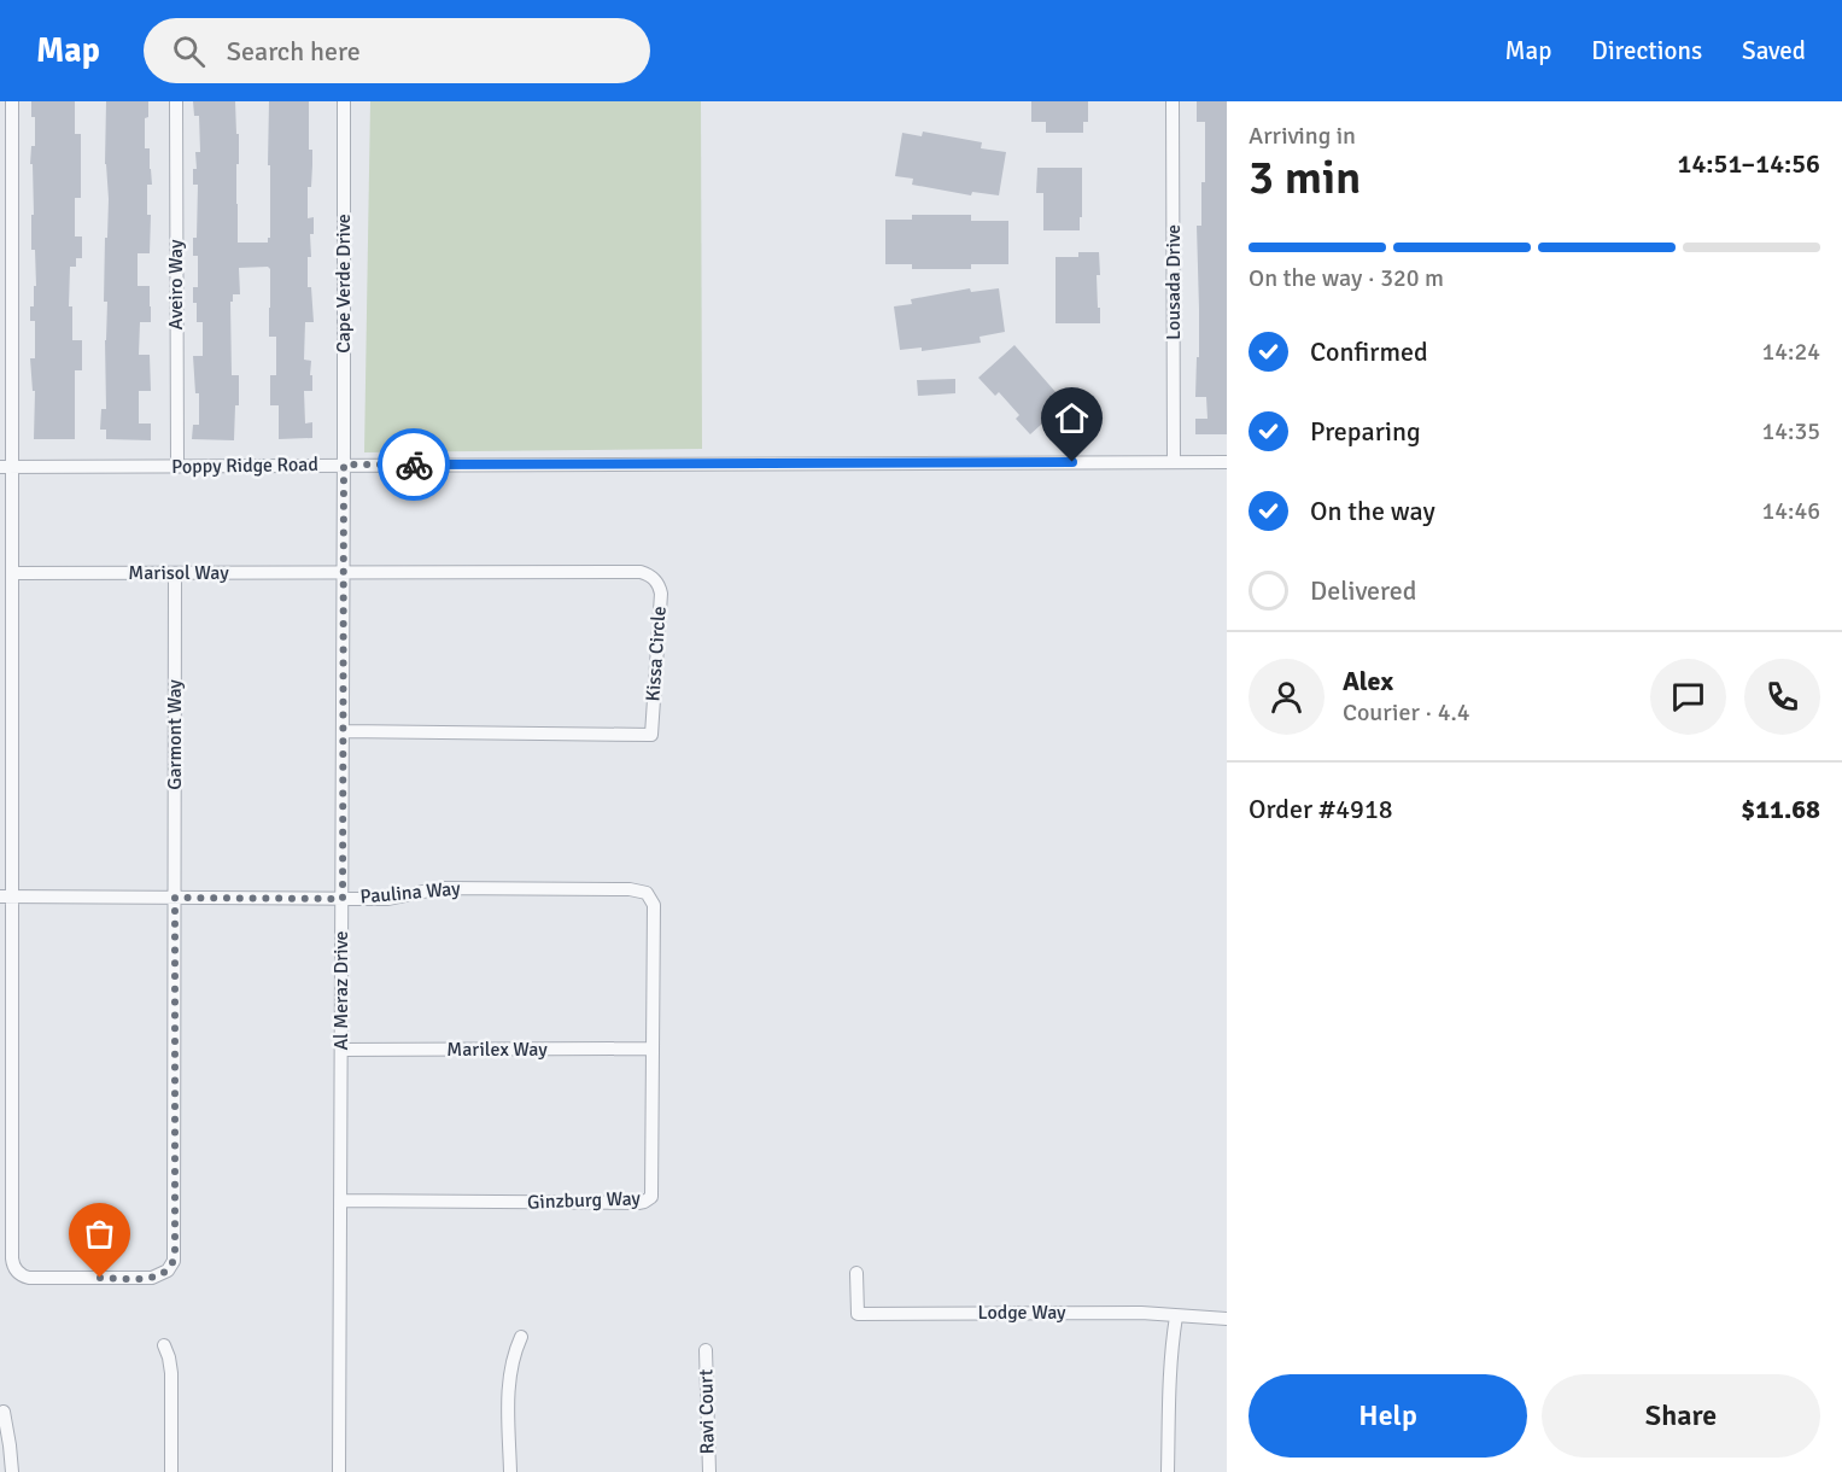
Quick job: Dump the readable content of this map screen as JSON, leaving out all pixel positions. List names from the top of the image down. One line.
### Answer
{"streets":{"street":["Lousada Drive","Cape Verde Drive","Aveiro Way","Poppy Ridge Road","Marisol Way","Kissa Circle","Garmont Way","Paulina Way","Al Meraz Drive","Marilex Way","Ginzburg Way","Lodge Way","Ravi Court"]},"crossings":[["Lousada Drive","Poppy Ridge Road"],["Cape Verde Drive","Poppy Ridge Road"],["Cape Verde Drive","Al Meraz Drive"],["Aveiro Way","Poppy Ridge Road"],["Poppy Ridge Road","Al Meraz Drive"],["Marisol Way","Kissa Circle"],["Marisol Way","Garmont Way"],["Marisol Way","Al Meraz Drive"],["Kissa Circle","Al Meraz Drive"],["Garmont Way","Paulina Way"],["Paulina Way","Al Meraz Drive"],["Paulina Way","Ginzburg Way"],["Al Meraz Drive","Marilex Way"],["Al Meraz Drive","Ginzburg Way"],["Marilex Way","Ginzburg Way"]],"page":{"header":"Map","search":"Search here","nav":["Map","Directions","Saved"],"heading":["3 min","Arriving in","14:51–14:56"],"panel":["Alex","Courier · 4.4","Order #4918","$11.68"],"bar":"On the way · 320 m","list":[["Confirmed","14:24"],["Preparing","14:35"],["On the way","14:46"],"Delivered"],"buttons":["Help","Share"]}}
